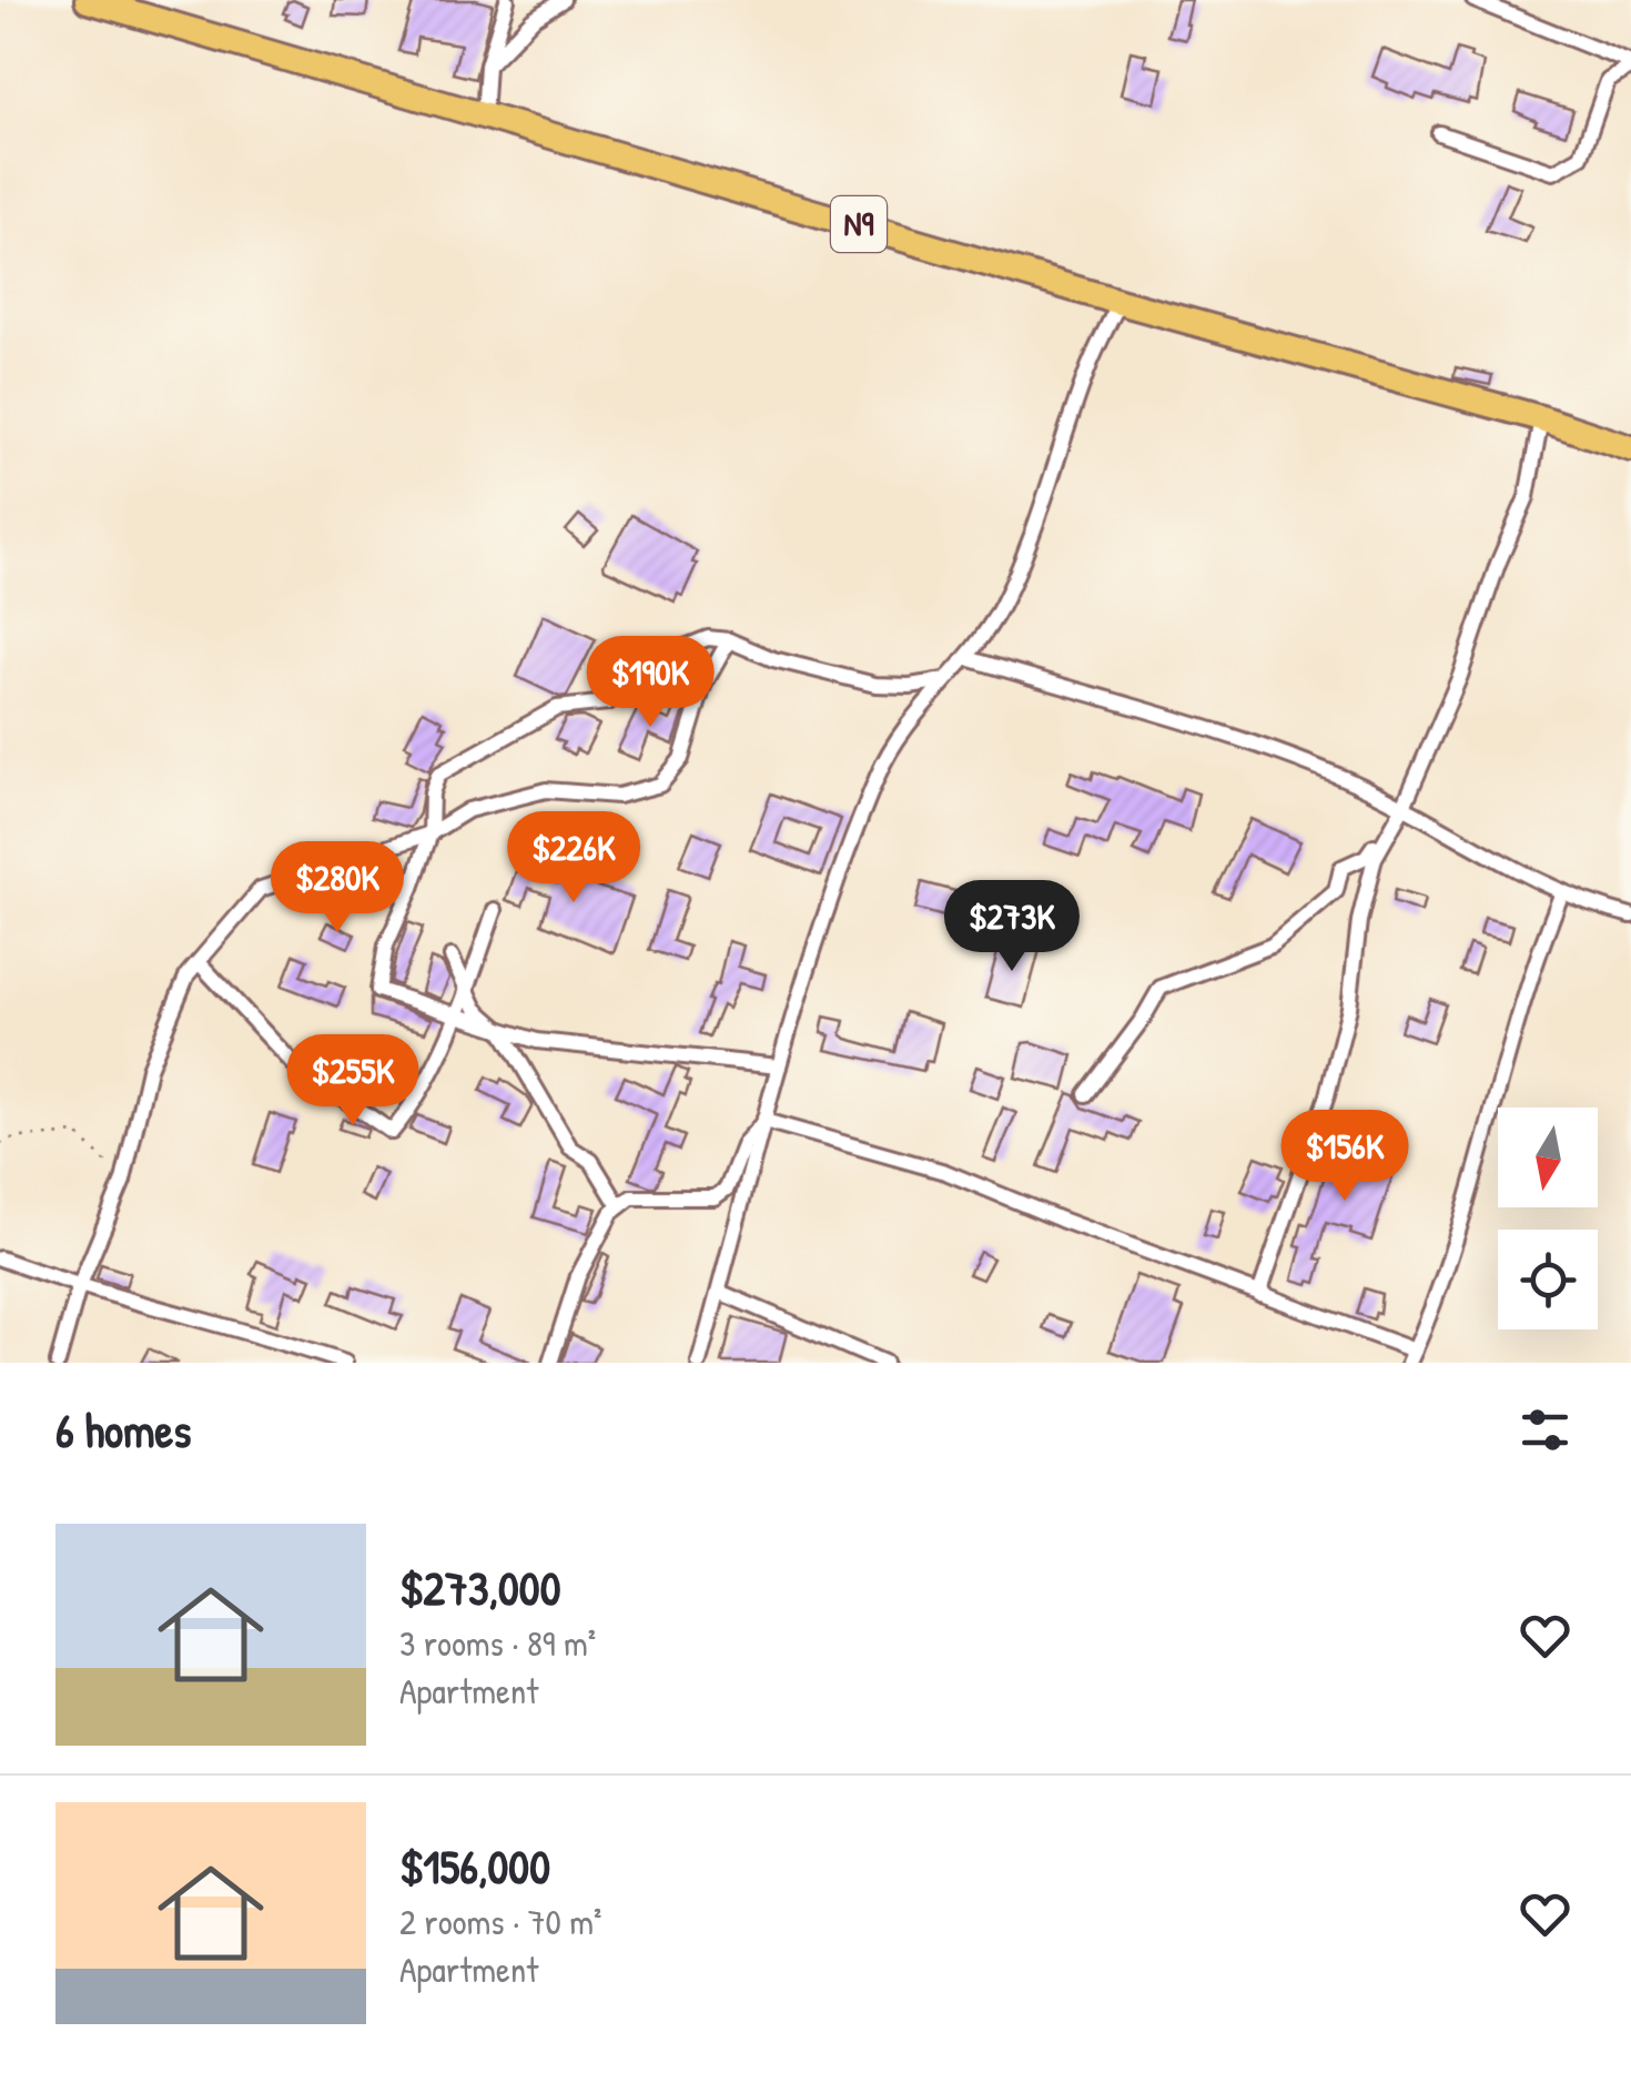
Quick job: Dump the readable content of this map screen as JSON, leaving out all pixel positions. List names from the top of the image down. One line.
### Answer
{"streets":{"highway":["N9"]},"north":"bottom","page":{"price":["$190K","$226K","$280K","$273K","$255K","$156K"],"heading":"6 homes","list":[{"name":"$273,000","note":"3 rooms · 89 m² · Apartment"},{"name":"$156,000","note":"2 rooms · 70 m² · Apartment"}]}}
